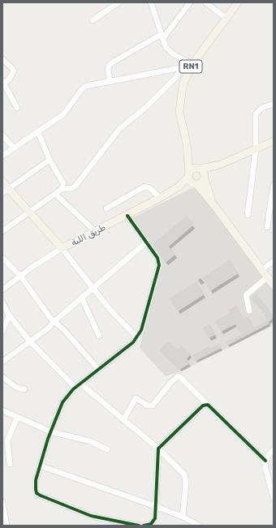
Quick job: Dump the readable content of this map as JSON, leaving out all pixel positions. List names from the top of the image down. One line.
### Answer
{"streets":{"main road":["RN1","طريق اللبة"]},"crossings":[["RN1","طريق اللبة"]]}
